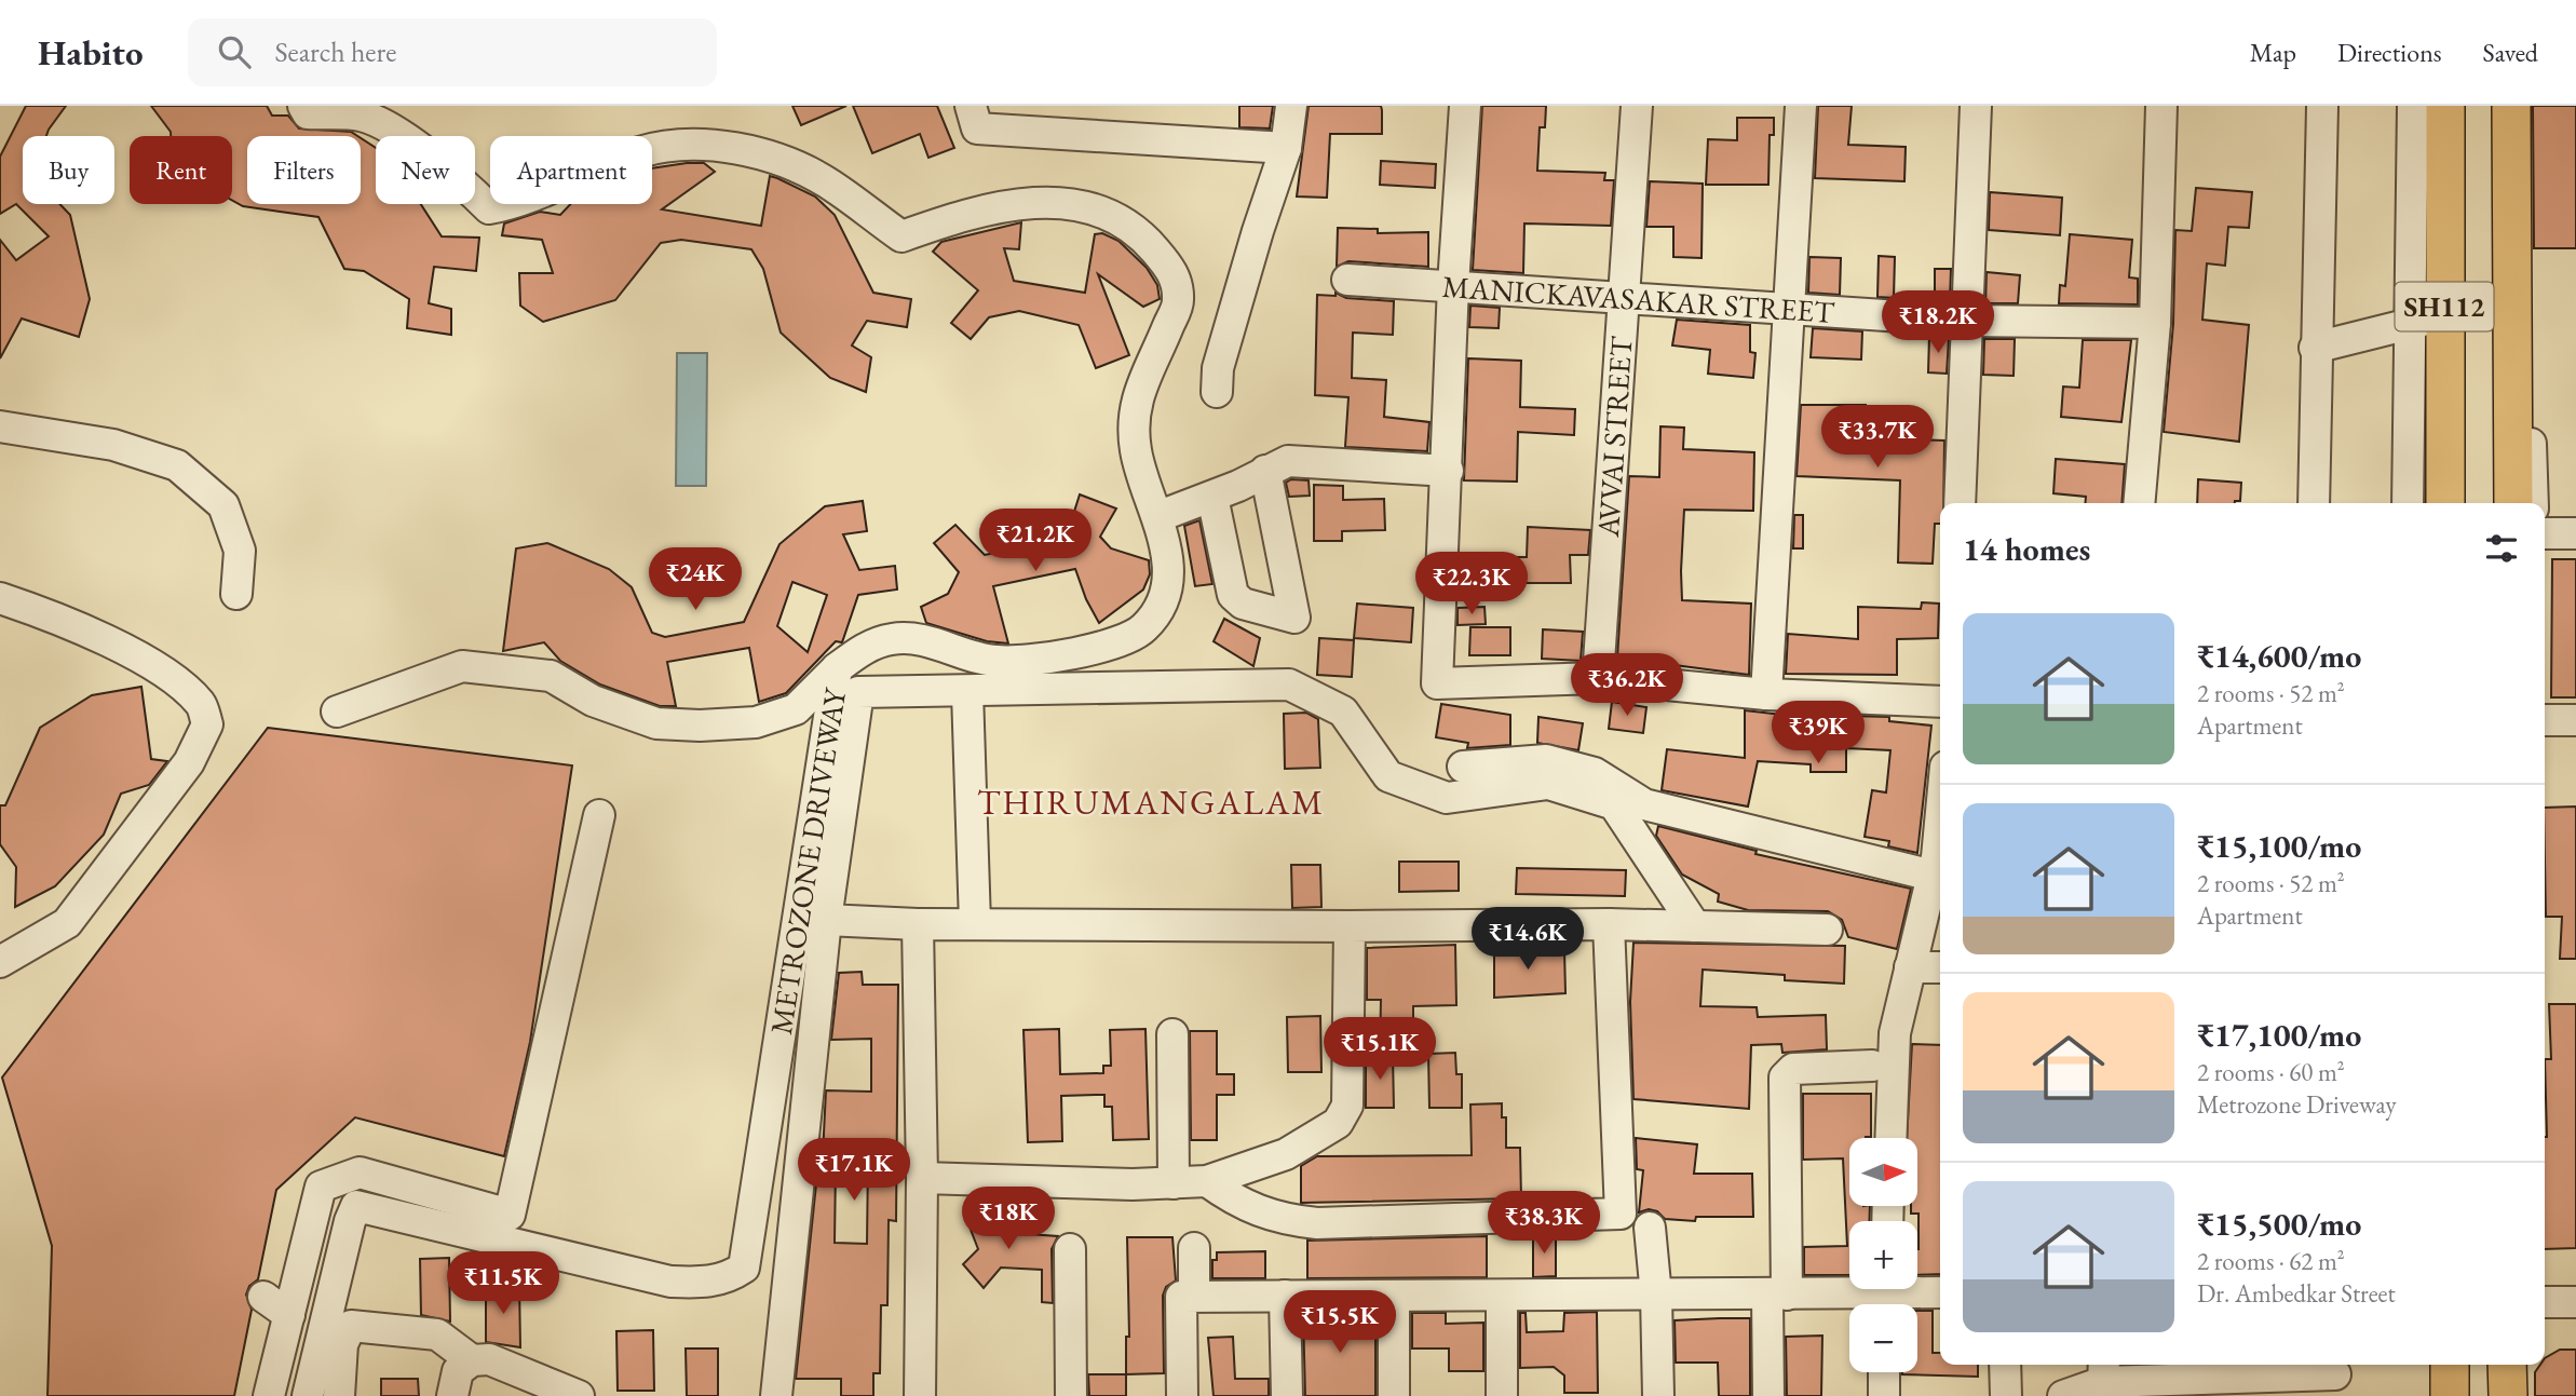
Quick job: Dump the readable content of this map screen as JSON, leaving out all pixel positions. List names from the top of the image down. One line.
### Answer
{"streets":{"main road":["SH112"],"street":["MANICKAVASAKAR STREET","AVVAI STREET","METROZONE DRIVEWAY"]},"crossings":[["MANICKAVASAKAR STREET","AVVAI STREET"]],"districts":["THIRUMANGALAM"],"north":"right","page":{"header":"Habito","search":"Search here","nav":["Map","Directions","Saved"],"chip":["Buy","Rent","Filters","New","Apartment"],"price":["₹18.2K","₹33.7K","₹21.2K","₹24K","₹22.3K","₹36.2K","₹39K","₹14.6K","₹15.1K","₹17.1K","₹18K","₹38.3K","₹11.5K","₹15.5K"],"heading":"14 homes","list":[{"name":"₹14,600/mo","note":"2 rooms · 52 m² · Apartment"},{"name":"₹15,100/mo","note":"2 rooms · 52 m² · Apartment"},{"name":"₹17,100/mo","note":"2 rooms · 60 m² · Metrozone Driveway"},{"name":"₹15,500/mo","note":"2 rooms · 62 m² · Dr. Ambedkar Street"}],"map_buttons":["+","−"]}}
